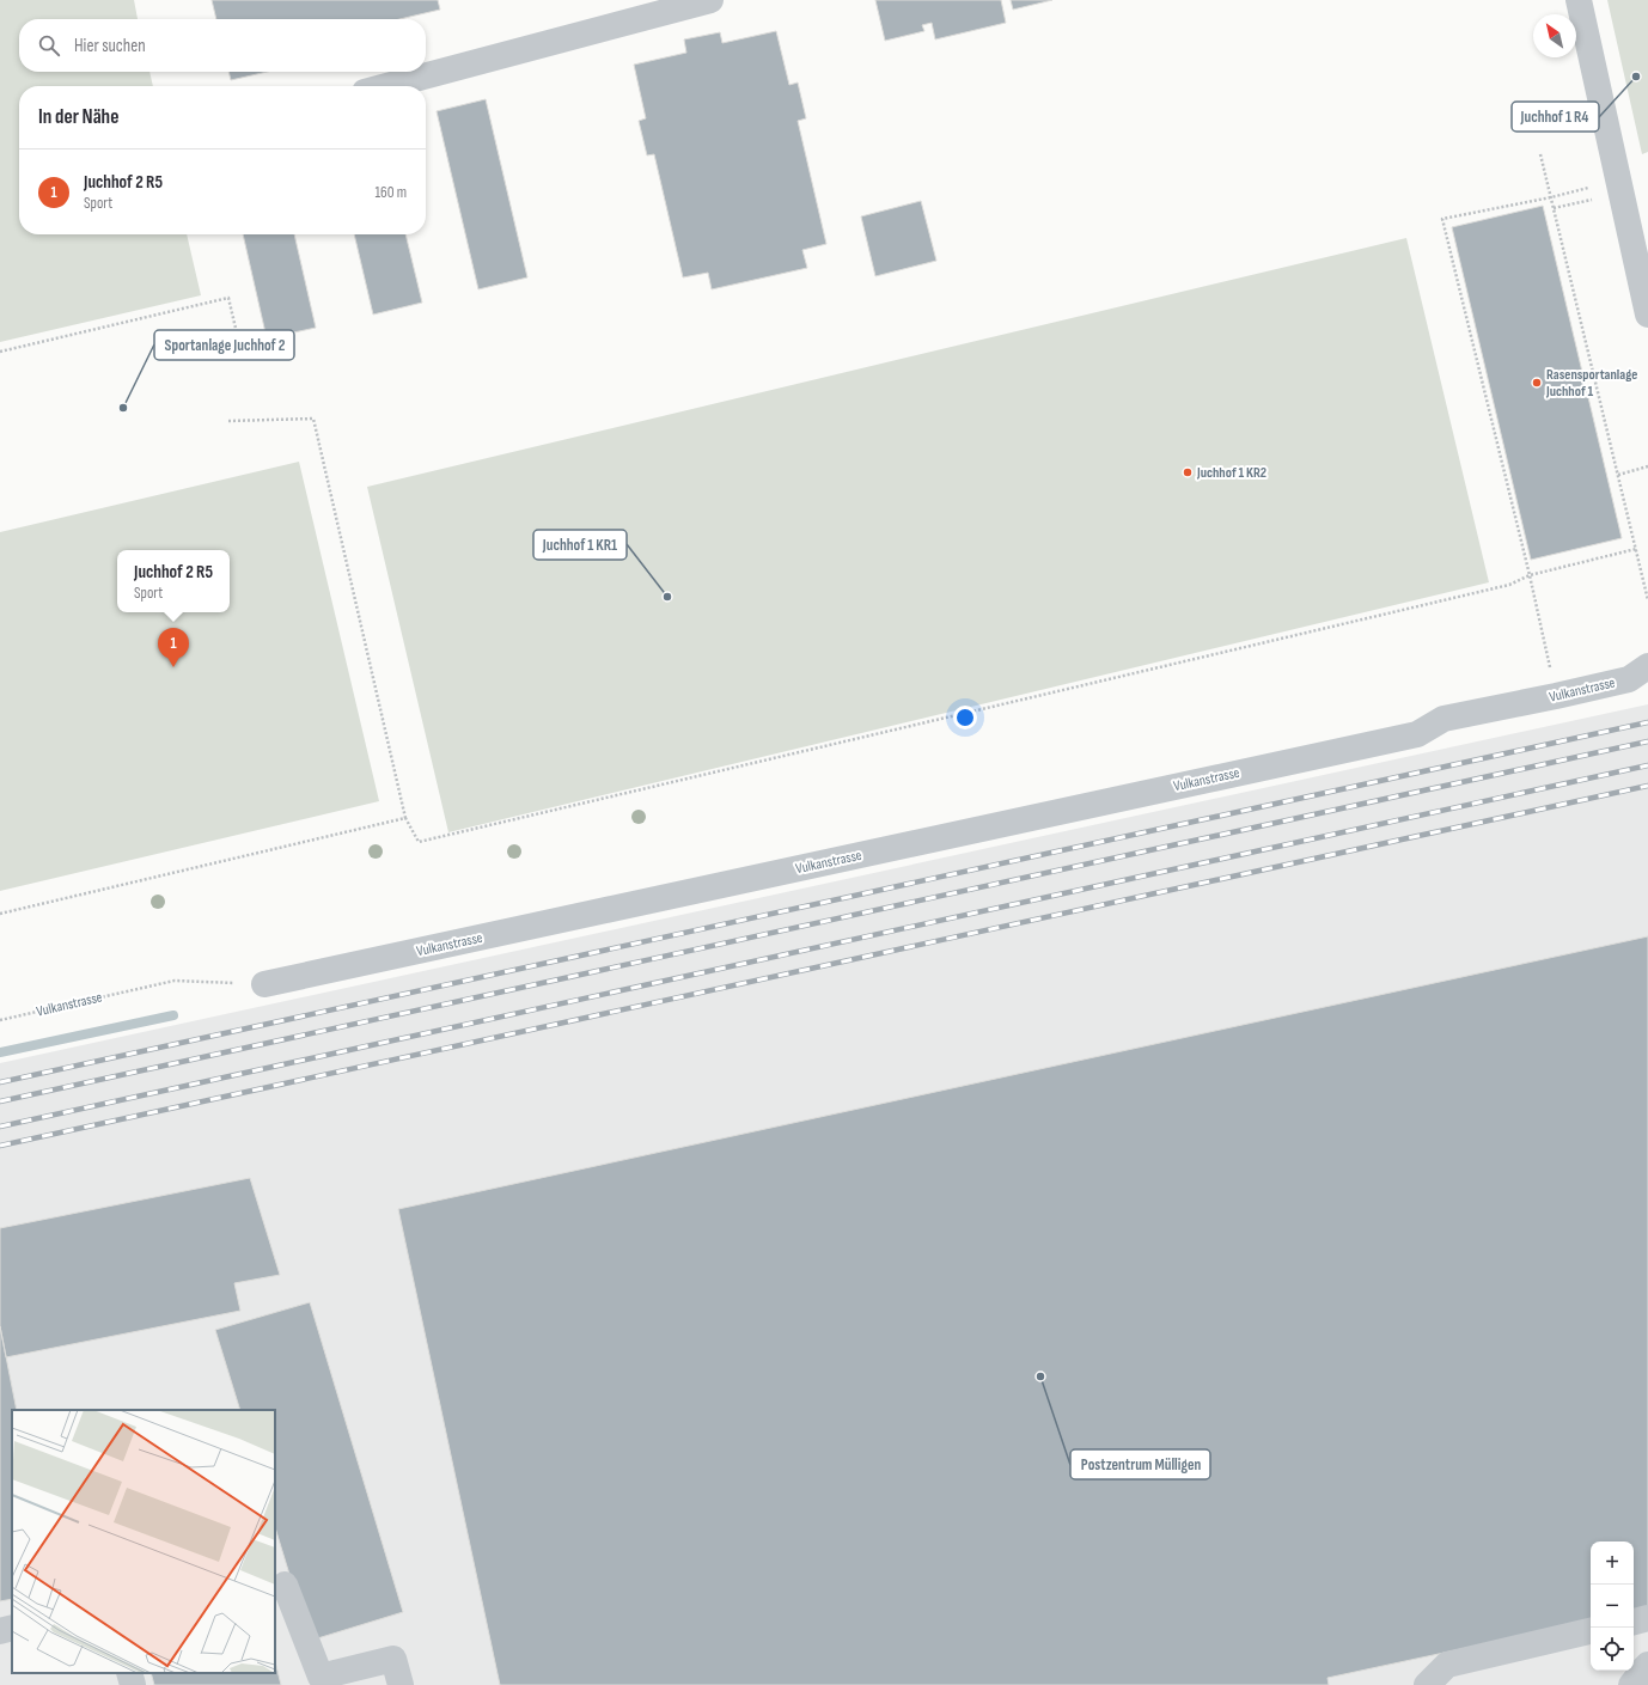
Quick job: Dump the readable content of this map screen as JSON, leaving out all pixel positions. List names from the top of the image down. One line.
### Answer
{"streets":{"street":["Vulkanstrasse"]},"places":["Juchhof 1 R4","Rasensportanlage Juchhof 1","Sportanlage Juchhof 2","Juchhof 1 KR2","Juchhof 1 KR1","Postzentrum Mülligen"],"north":"top left","page":{"search":"Hier suchen","heading":"In der Nähe","list":[{"mark":"1","name":"Juchhof 2 R5","note":"Sport","value":"160 m"}],"popup":["Juchhof 2 R5","Sport"],"pins":"1","map_buttons":["+","−"]}}
